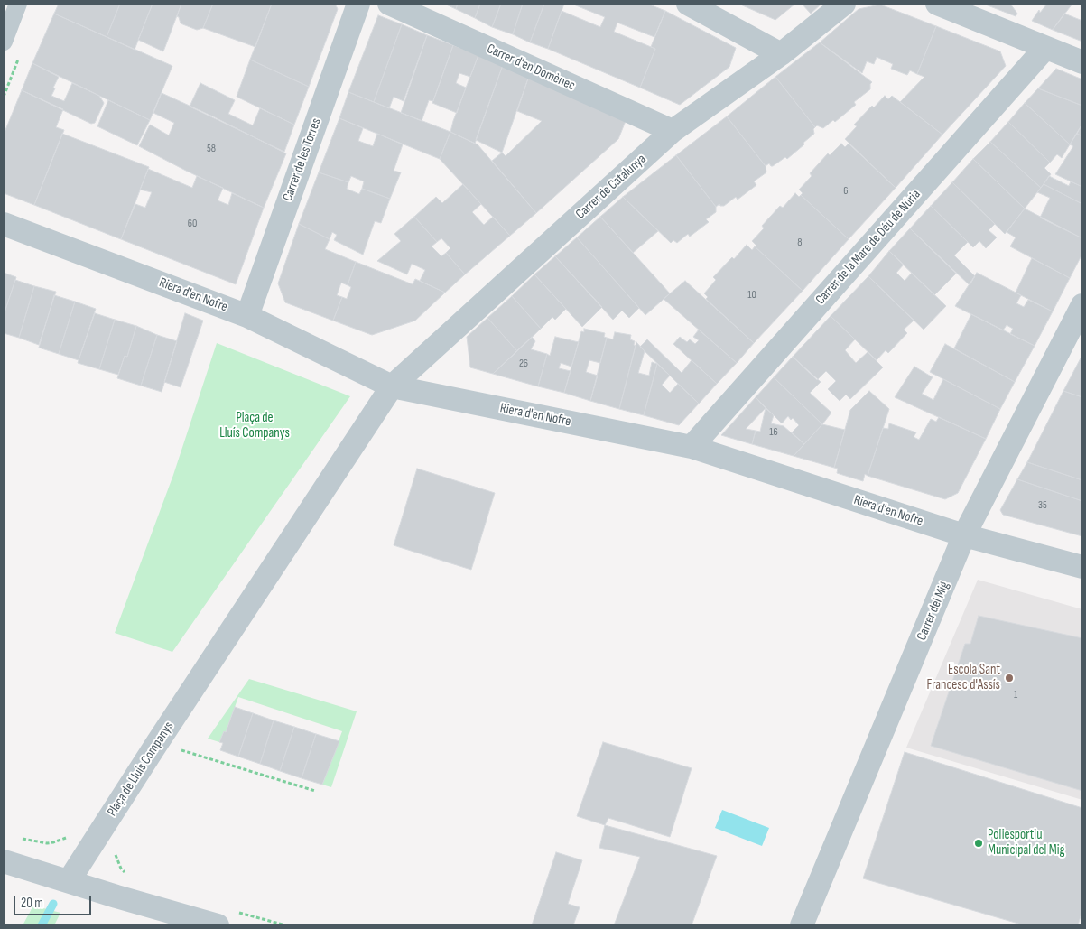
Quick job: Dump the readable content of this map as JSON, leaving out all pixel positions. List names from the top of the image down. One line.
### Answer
{"streets":{"street":["Carrer d'en Domènec","Carrer de les Torres","Carrer de Catalunya","Carrer de la Mare de Déu de Núria","Riera d'en Nofre","Carrer del Mig","Plaça de Lluís Companys"]},"crossings":[["Carrer d'en Domènec","Carrer de Catalunya"],["Carrer de les Torres","Riera d'en Nofre"],["Carrer de Catalunya","Riera d'en Nofre"],["Carrer de Catalunya","Plaça de Lluís Companys"],["Carrer de la Mare de Déu de Núria","Riera d'en Nofre"],["Riera d'en Nofre","Carrer del Mig"],["Riera d'en Nofre","Plaça de Lluís Companys"]],"parks":["Plaça de Lluís Companys"],"places":["Escola Sant Francesc d'Assís","Poliesportiu Municipal del Mig"],"house_numbers":["58","6","60","8","10","26","16","35","1"],"scale_bar":"20 m"}
